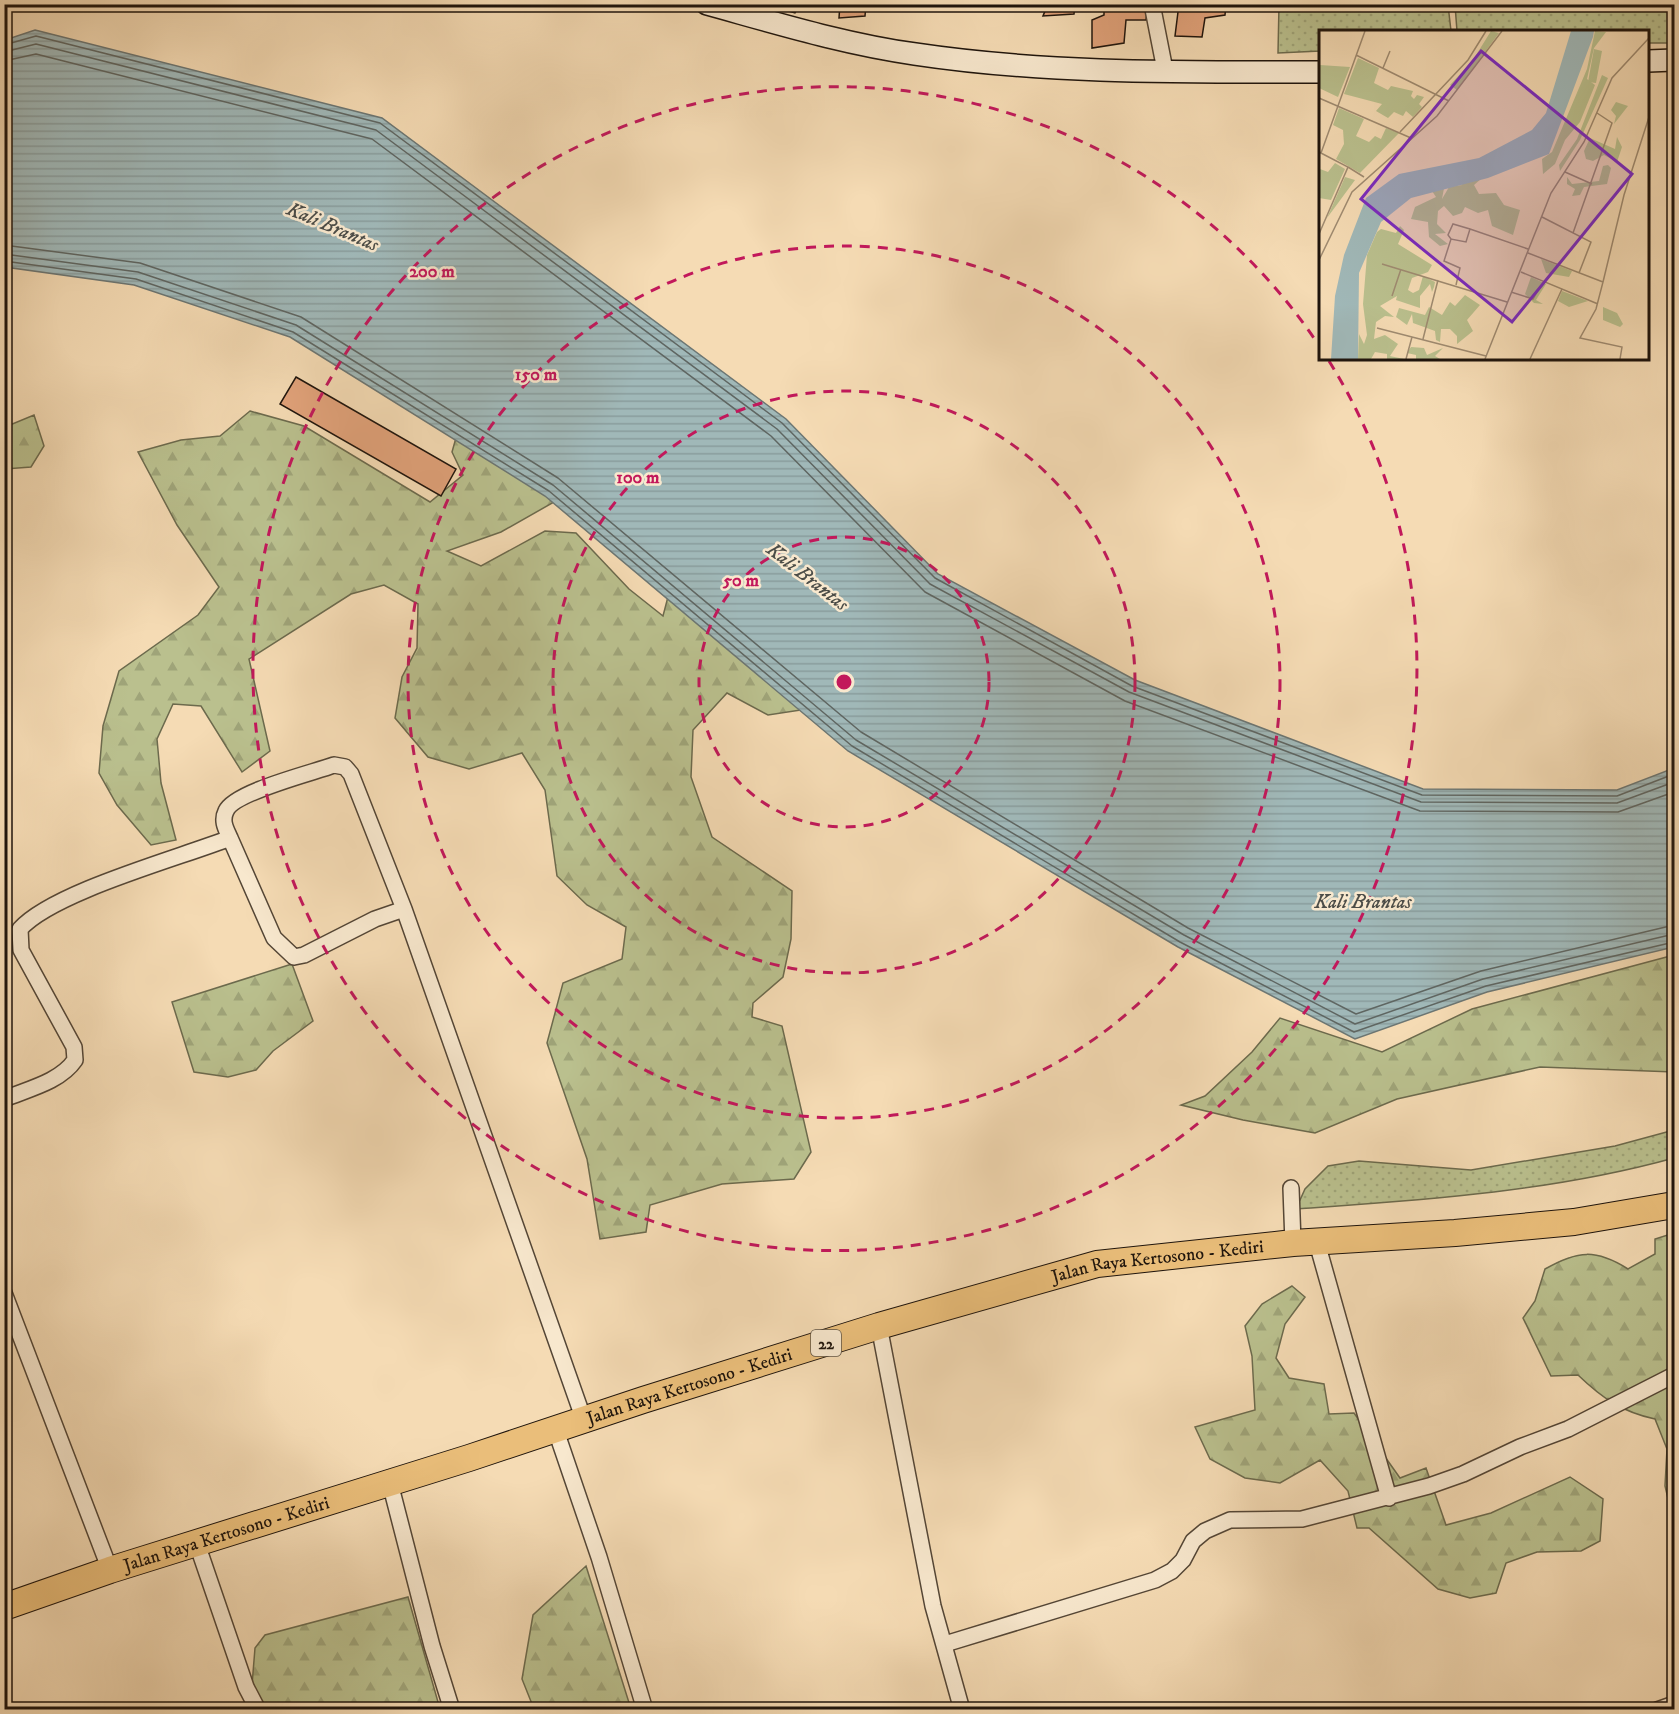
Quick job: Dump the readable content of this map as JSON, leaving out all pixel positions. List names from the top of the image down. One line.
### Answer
{"streets":{"highway":["Jalan Raya Kertosono - Kediri","22"]},"water":["Kali Brantas"],"rings":["200 m","150 m","100 m","50 m"]}
